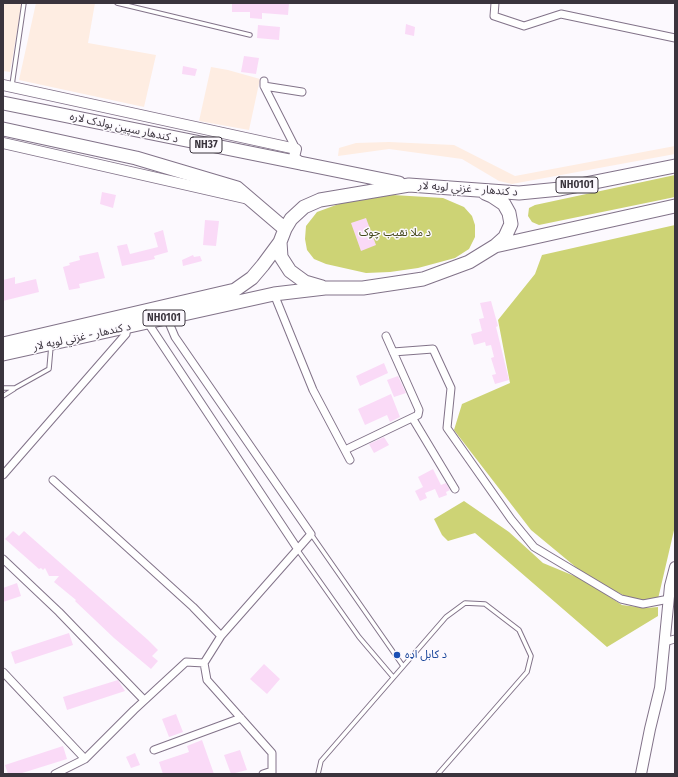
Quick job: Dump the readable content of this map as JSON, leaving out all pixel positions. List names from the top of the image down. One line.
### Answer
{"streets":{"highway":["د کندهار سپین بولدک لاره","NH37","NH0101","د کندهار - غزني لويه لار"]},"crossings":[["د کندهار سپین بولدک لاره","د کندهار - غزني لويه لار"],["NH0101","د کندهار - غزني لويه لار"]],"parks":["د ملا نقيب چوک"],"places":["د کابل اډه"]}
